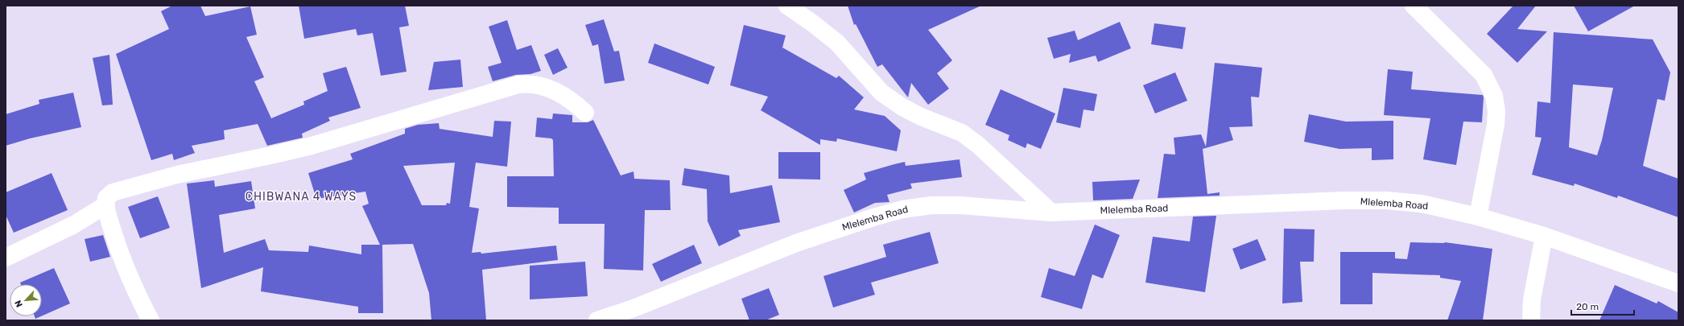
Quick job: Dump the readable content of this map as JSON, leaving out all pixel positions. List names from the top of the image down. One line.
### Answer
{"streets":{"street":["Mlelemba Road"]},"districts":["CHIBWANA 4 WAYS"],"scale_bar":"20 m","north":"bottom left"}
